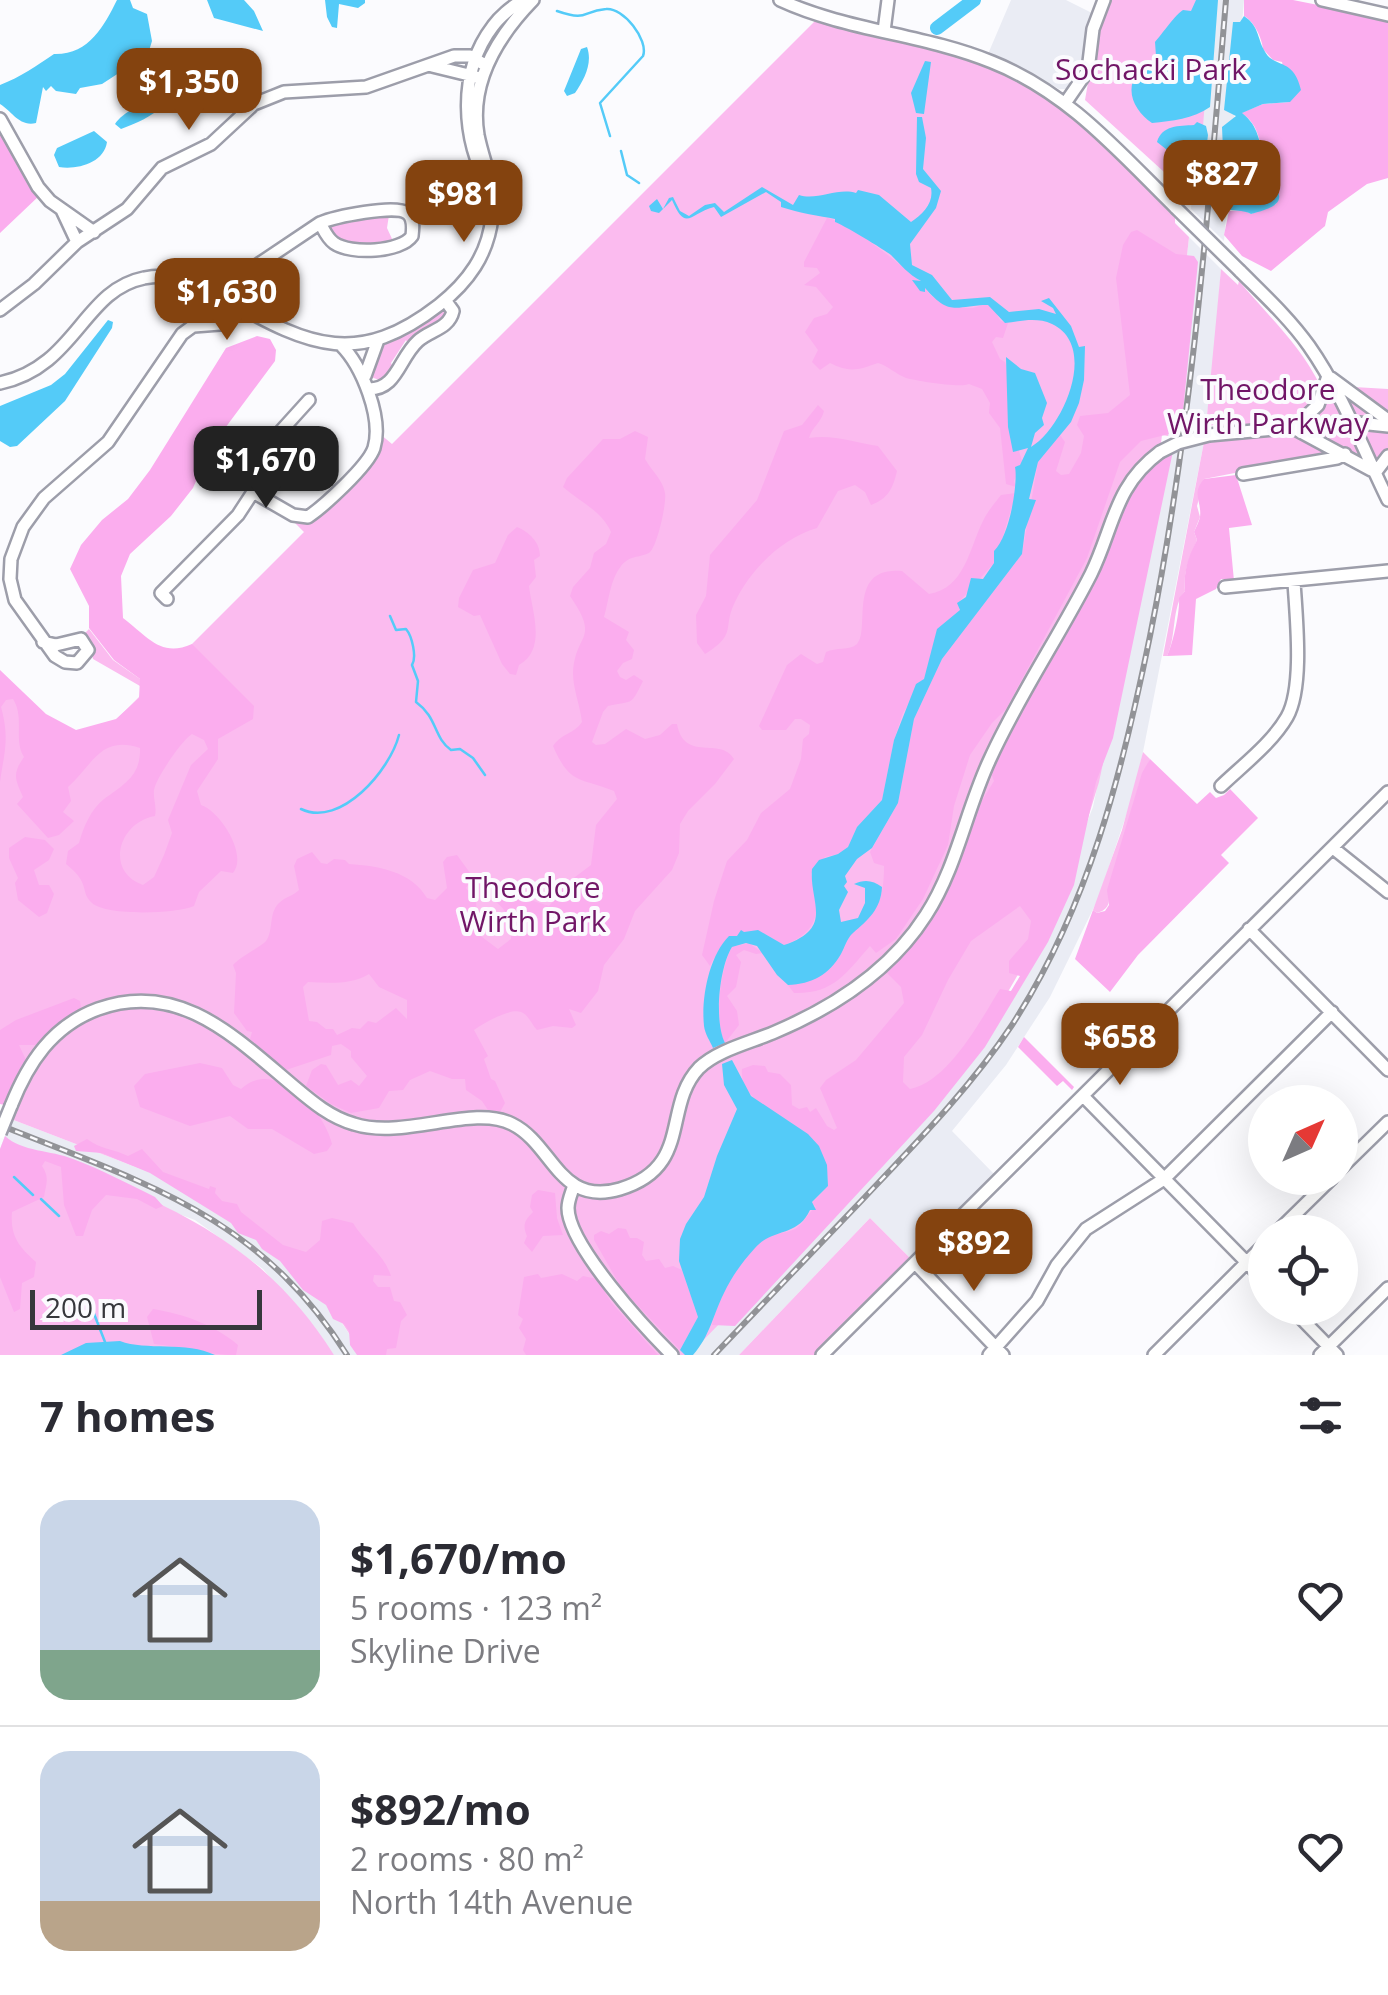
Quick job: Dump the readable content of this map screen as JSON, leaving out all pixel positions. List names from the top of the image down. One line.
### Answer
{"parks":["Sochacki Park","Theodore Wirth Parkway","Theodore Wirth Park"],"scale_bar":"200 m","north":"top right","page":{"price":["$1,350","$827","$981","$1,630","$1,670","$658","$892"],"scale":"200 m","heading":"7 homes","list":[{"name":"$1,670/mo","note":"5 rooms · 123 m² · Skyline Drive"},{"name":"$892/mo","note":"2 rooms · 80 m² · North 14th Avenue"}]}}
